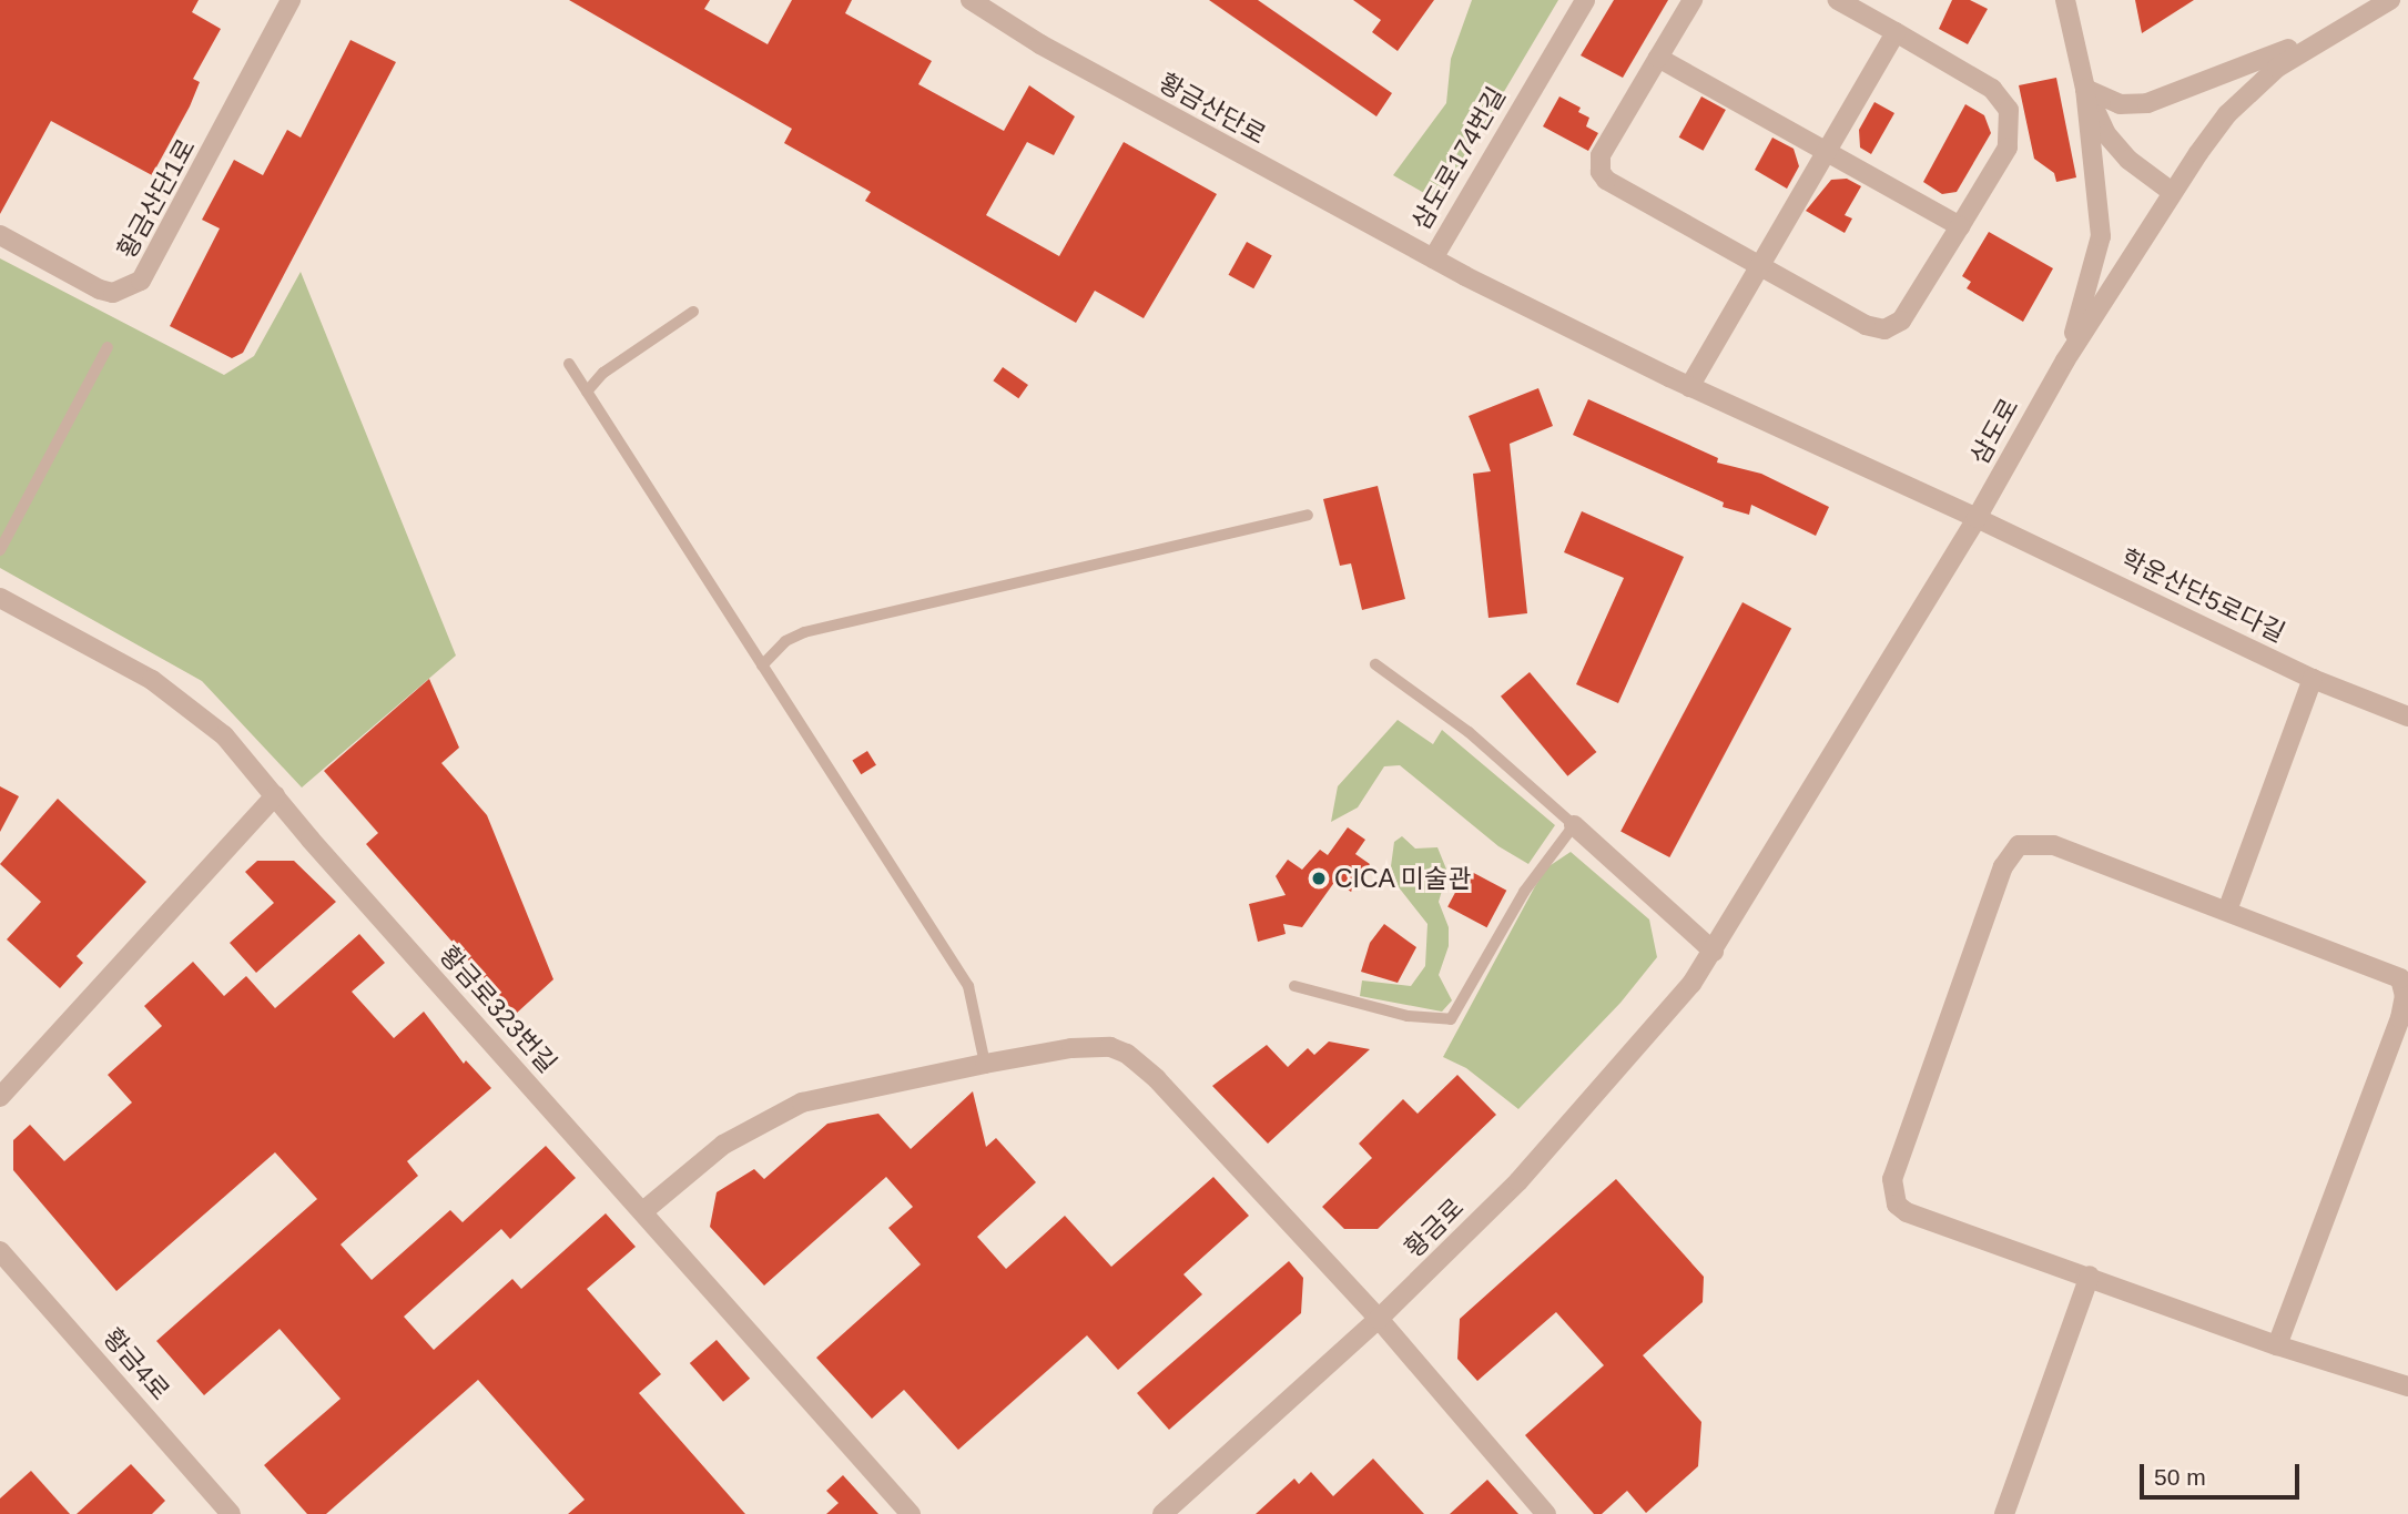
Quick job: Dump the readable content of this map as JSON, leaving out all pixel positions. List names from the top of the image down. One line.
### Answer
{"streets":{"street":["황금산단로","삼도로174번길","황금산단1로","삼도로","학운산단5로다길","황금로323번길","황금로","황금4로"]},"crossings":[["황금산단로","삼도로174번길"],["삼도로174번길","삼도로"],["삼도로174번길","학운산단5로다길"],["삼도로","학운산단5로다길"],["삼도로","황금로"]],"places":["CICA 미술관"],"scale_bar":"50 m"}
